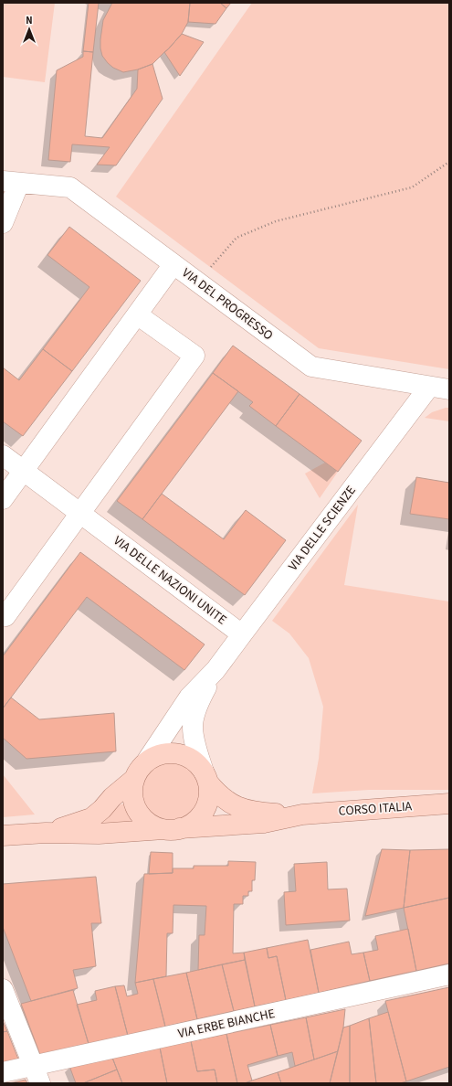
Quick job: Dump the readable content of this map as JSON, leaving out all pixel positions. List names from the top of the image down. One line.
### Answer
{"streets":{"main road":["CORSO ITALIA"],"street":["VIA DEL PROGRESSO","VIA DELLE SCIENZE","VIA DELLE NAZIONI UNITE","VIA ERBE BIANCHE"]},"crossings":[["VIA DEL PROGRESSO","VIA DELLE SCIENZE"],["VIA DELLE SCIENZE","VIA DELLE NAZIONI UNITE"]],"north":"top"}
